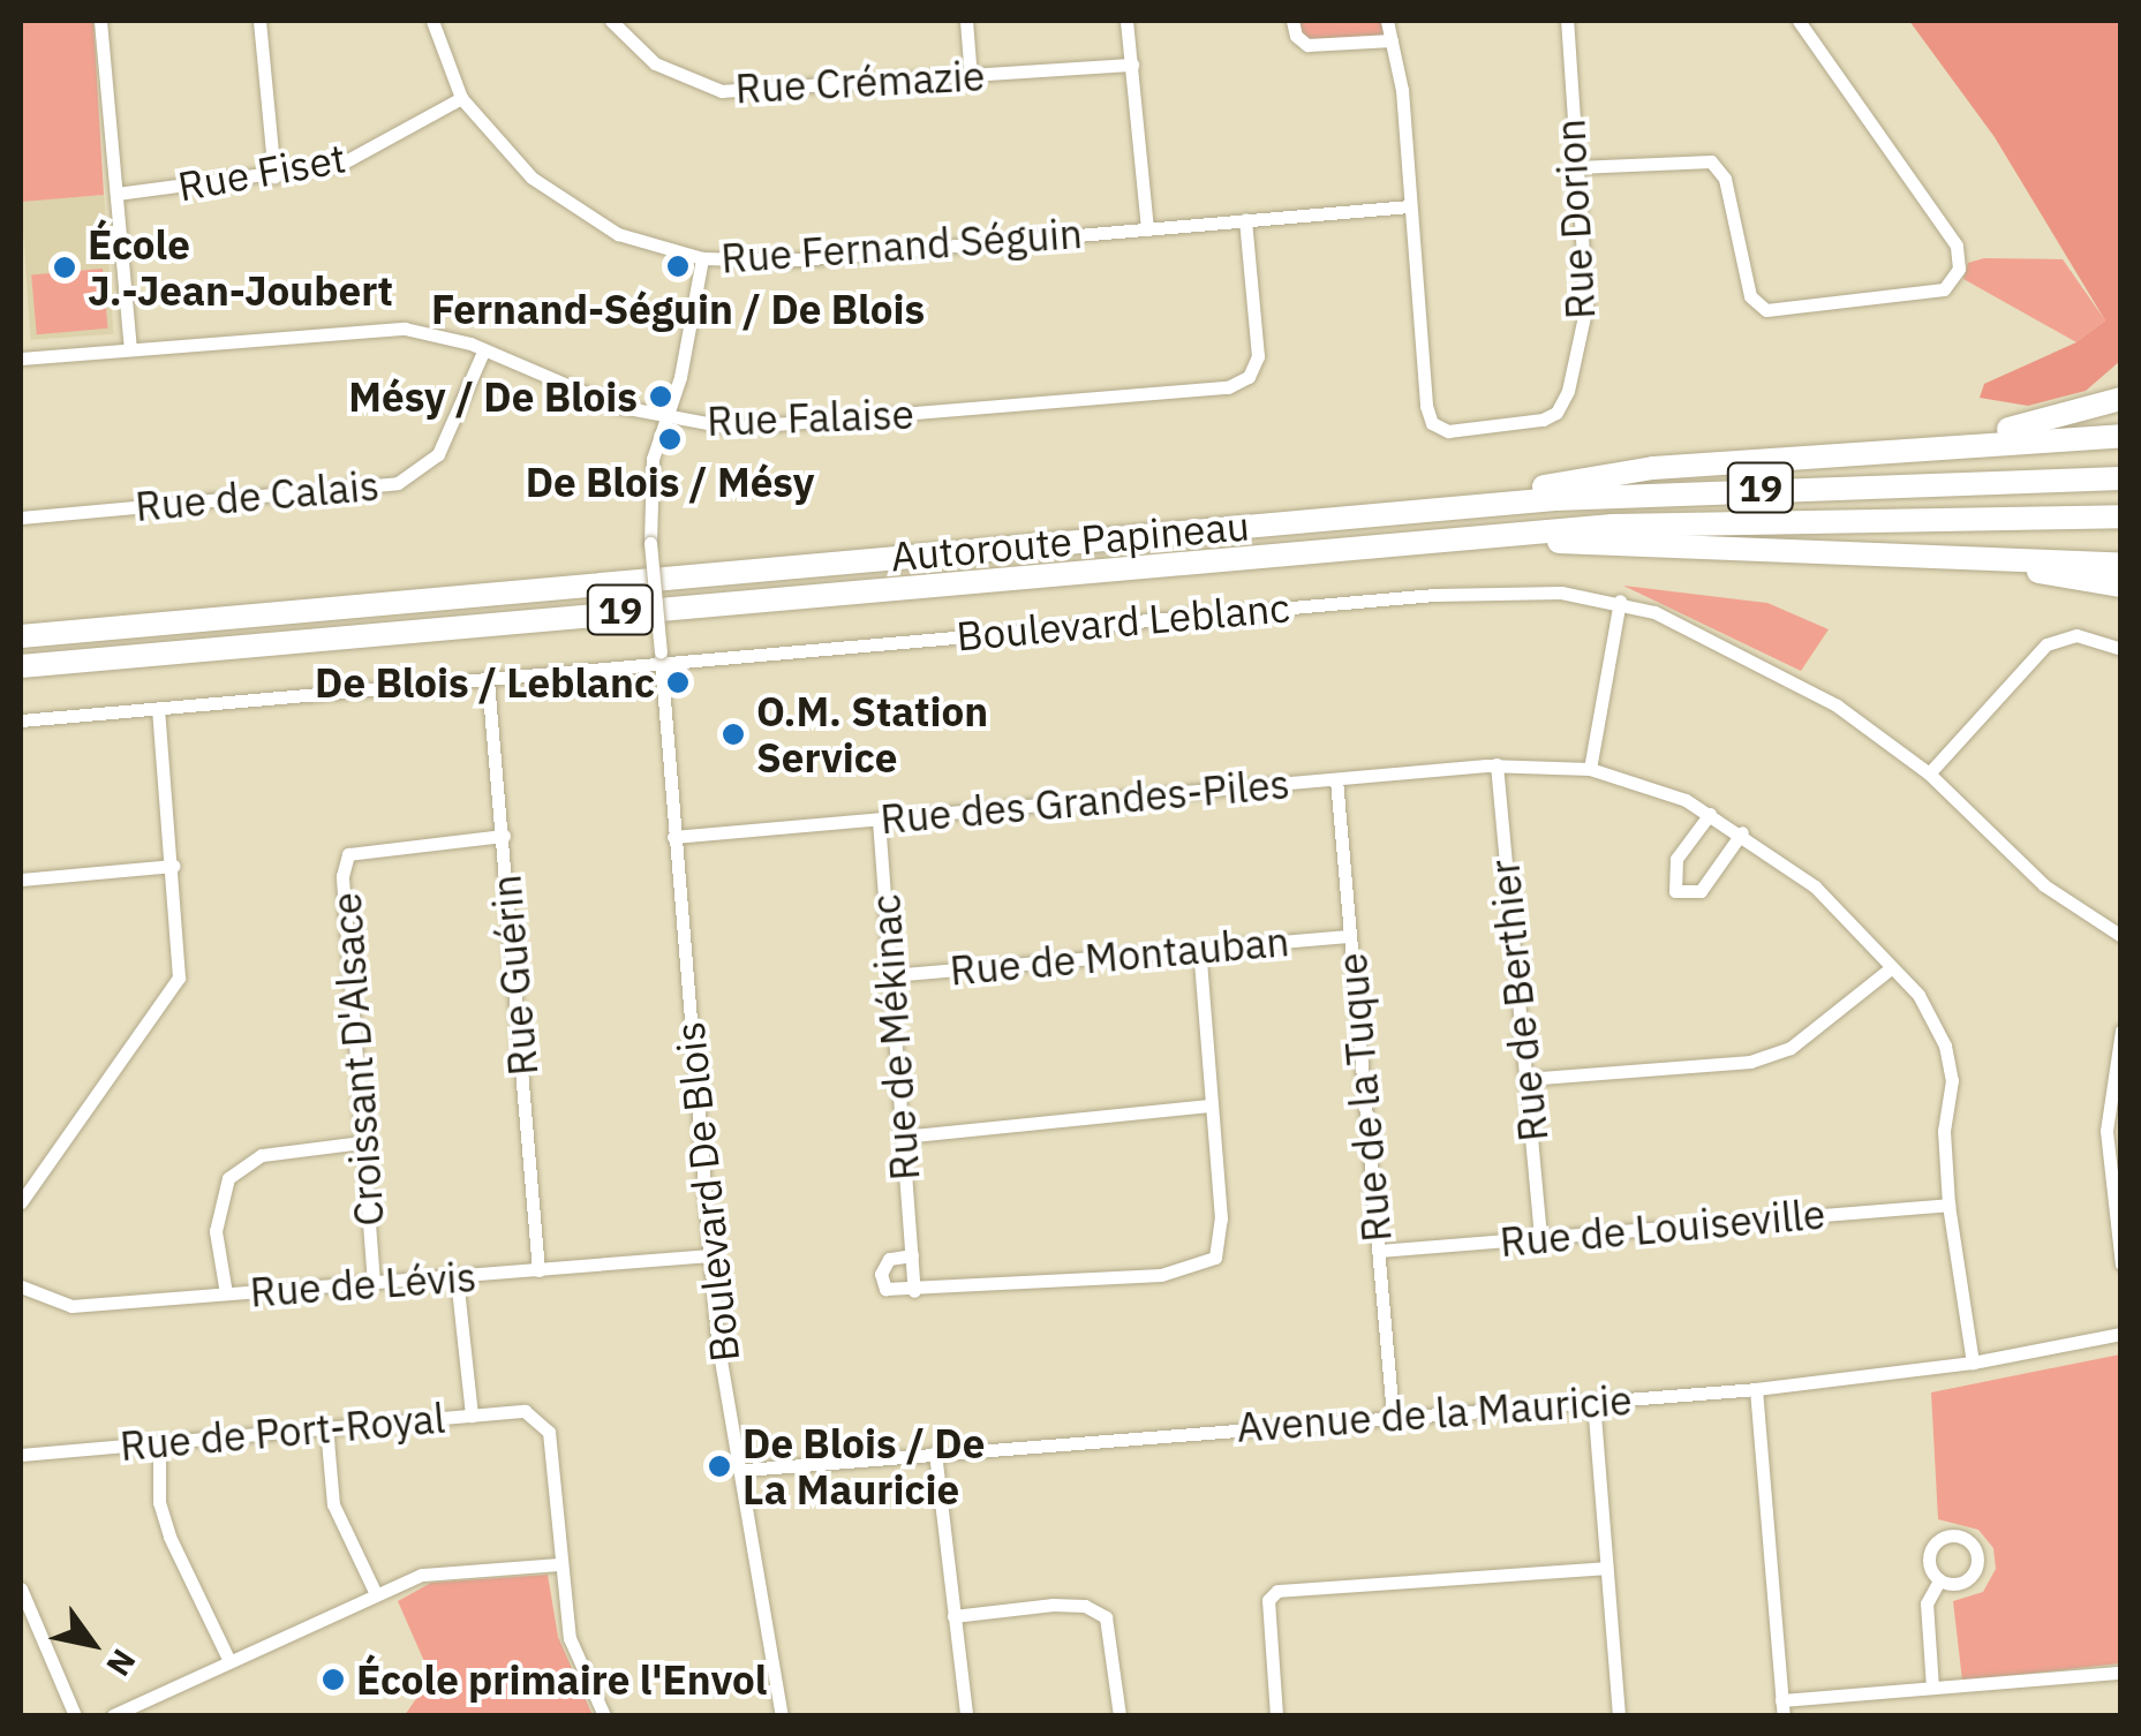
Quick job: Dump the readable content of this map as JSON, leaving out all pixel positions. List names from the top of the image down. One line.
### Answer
{"streets":{"highway":["19","Autoroute Papineau"],"street":["Rue Crémazie","Rue Fiset","Rue Dorion","Rue Fernand Séguin","Rue Falaise","Rue de Calais","Boulevard Leblanc","Rue des Grandes-Piles","Rue de Montauban","Rue Guérin","Rue de Berthier","Rue de Mékinac","Croissant D'Alsace","Rue de la Tuque","Boulevard De Blois","Rue de Louiseville","Rue de Lévis","Avenue de la Mauricie","Rue de Port-Royal"]},"crossings":[["Rue Fiset","Rue Fernand Séguin"],["Rue Dorion","Rue Fernand Séguin"],["Rue Fernand Séguin","Rue Falaise"],["Rue Fernand Séguin","Boulevard De Blois"],["Rue Falaise","Rue de Calais"],["Rue Falaise","Boulevard De Blois"],["Boulevard Leblanc","Rue Guérin"],["Boulevard Leblanc","Boulevard De Blois"],["Rue des Grandes-Piles","Rue de Berthier"],["Rue des Grandes-Piles","Rue de Mékinac"],["Rue des Grandes-Piles","Rue de la Tuque"],["Rue des Grandes-Piles","Boulevard De Blois"],["Rue des Grandes-Piles","Rue de Louiseville"],["Rue des Grandes-Piles","Avenue de la Mauricie"],["Rue de Montauban","Rue de Mékinac"],["Rue de Montauban","Rue de la Tuque"],["Rue Guérin","Croissant D'Alsace"],["Rue Guérin","Rue de Lévis"],["Rue de Berthier","Rue de Louiseville"],["Croissant D'Alsace","Rue de Lévis"],["Rue de la Tuque","Rue de Louiseville"],["Rue de la Tuque","Avenue de la Mauricie"],["Boulevard De Blois","Rue de Lévis"],["Boulevard De Blois","Avenue de la Mauricie"]],"places":["Fernand-Séguin / De Blois","École J.-Jean-Joubert","Mésy / De Blois","De Blois / Mésy","De Blois / Leblanc","O.M. Station Service","De Blois / De La Mauricie","École primaire l'Envol"],"north":"bottom right"}
